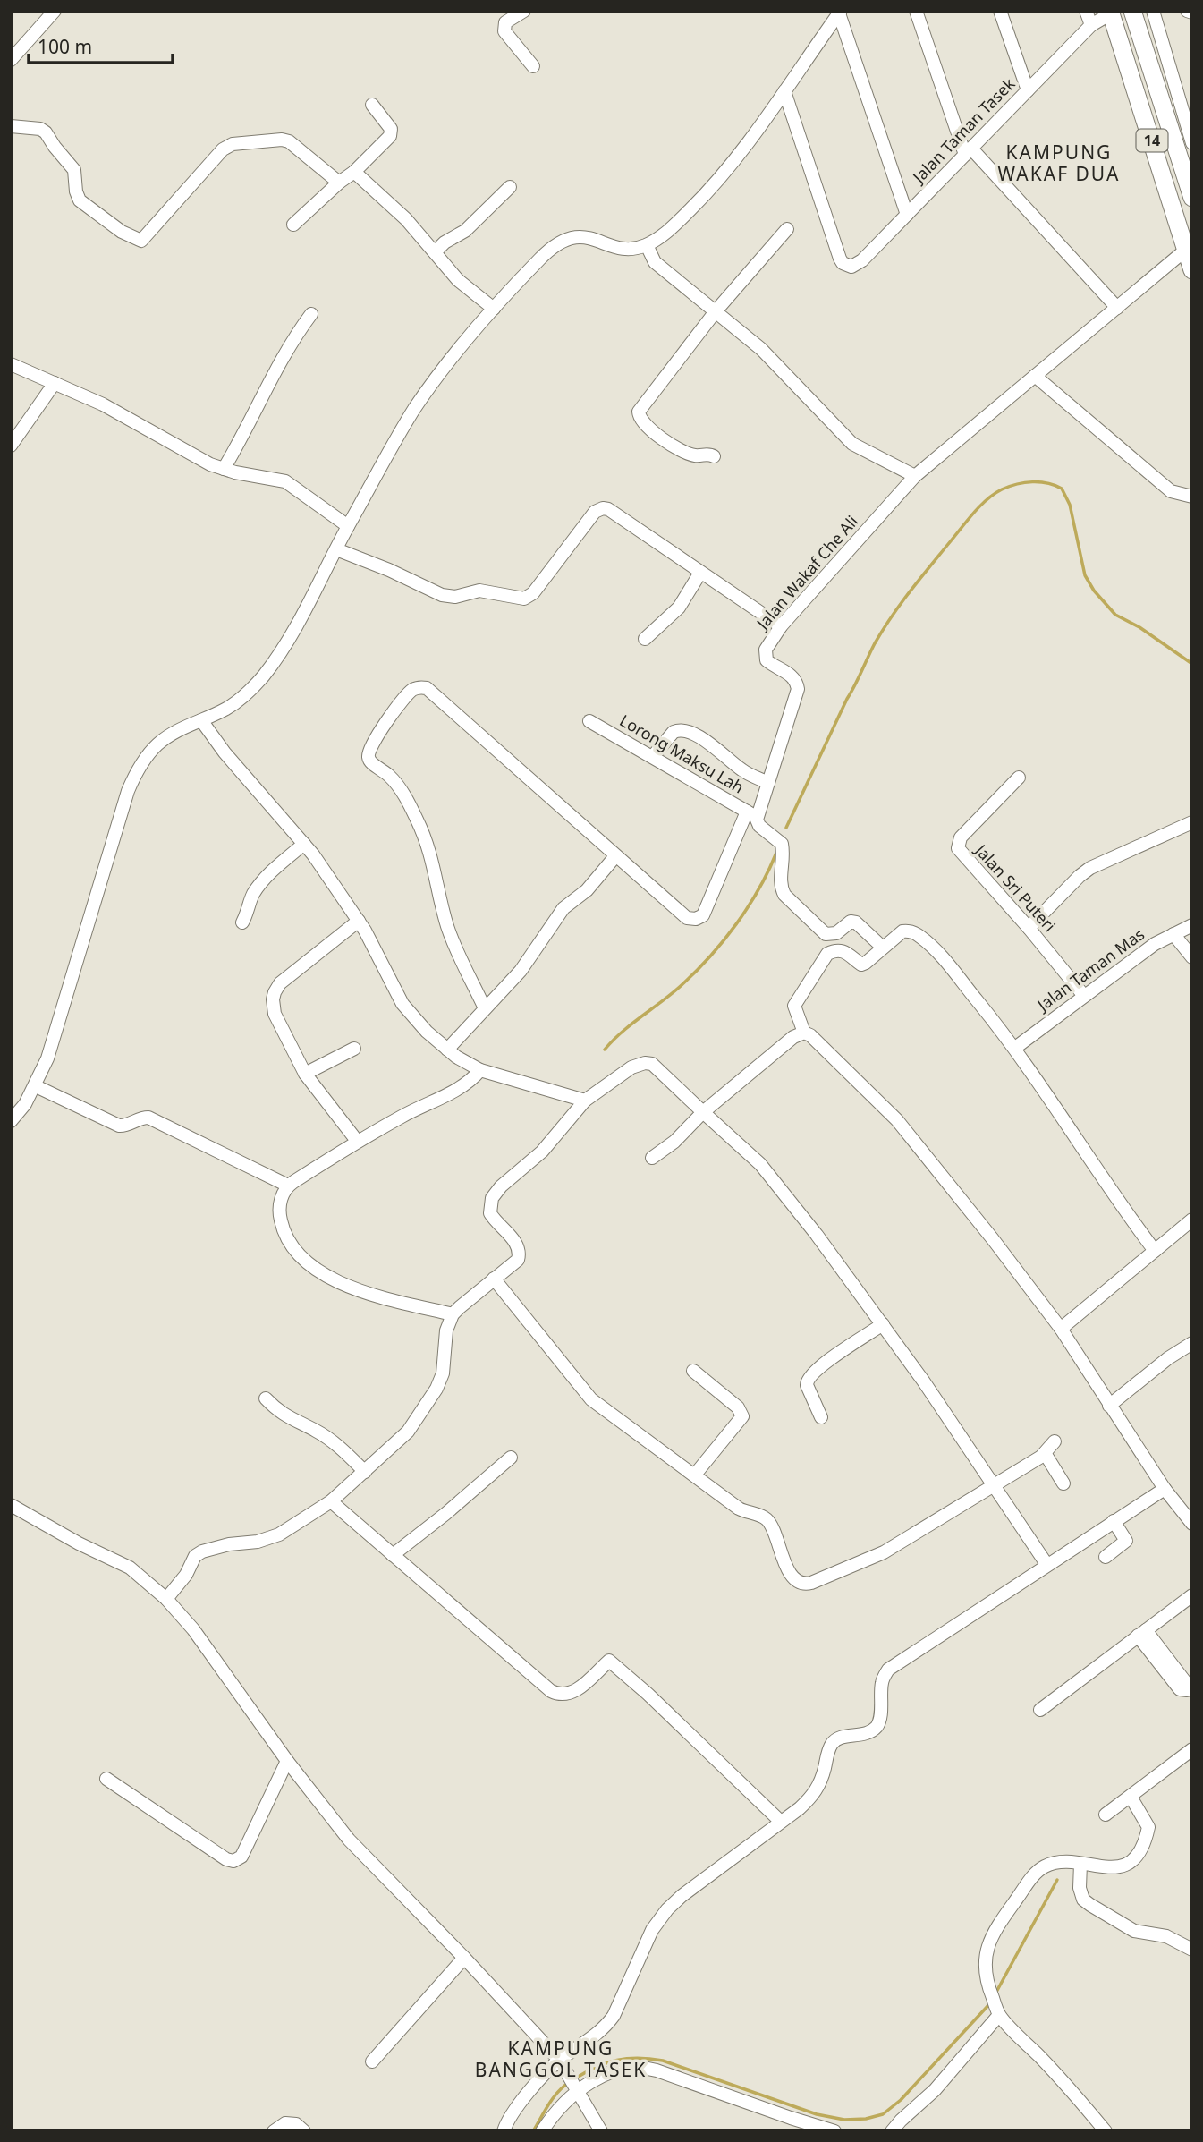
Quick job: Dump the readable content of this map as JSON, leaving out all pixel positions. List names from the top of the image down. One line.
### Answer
{"streets":{"highway":["14"],"street":["Jalan Taman Tasek","Jalan Wakaf Che Ali","Lorong Maksu Lah","Jalan Sri Puteri","Jalan Taman Mas"]},"crossings":[["Jalan Taman Tasek","14"],["14","Jalan Wakaf Che Ali"],["Jalan Wakaf Che Ali","Lorong Maksu Lah"],["Jalan Sri Puteri","Jalan Taman Mas"]],"districts":["KAMPUNG WAKAF DUA","KAMPUNG BANGGOL TASEK"],"scale_bar":"100 m"}
